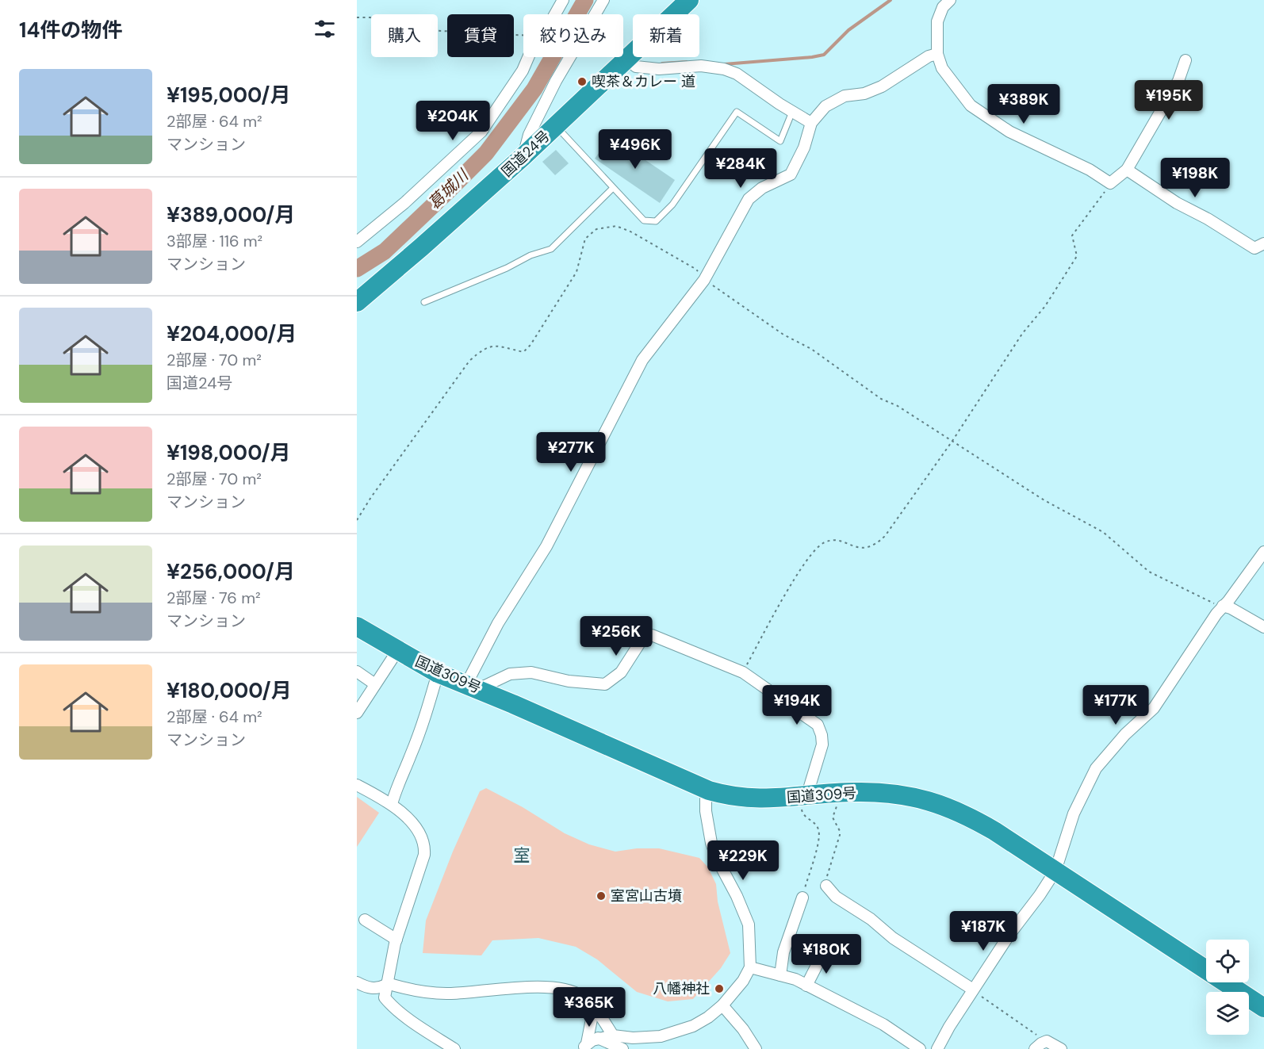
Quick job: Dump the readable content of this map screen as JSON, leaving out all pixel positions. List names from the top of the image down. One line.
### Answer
{"streets":{"highway":["国道24号","国道309号"]},"districts":["室"],"water":["葛城川"],"places":["喫茶＆カレー 道","室宮山古墳","八幡神社"],"page":{"heading":"14件の物件","chip":["購入","賃貸","絞り込み","新着"],"list":[{"name":"¥195,000/月","note":"2部屋 · 64 m² · マンション"},{"name":"¥389,000/月","note":"3部屋 · 116 m² · マンション"},{"name":"¥204,000/月","note":"2部屋 · 70 m² · 国道24号"},{"name":"¥198,000/月","note":"2部屋 · 70 m² · マンション"},{"name":"¥256,000/月","note":"2部屋 · 76 m² · マンション"},{"name":"¥180,000/月","note":"2部屋 · 64 m² · マンション"}],"price":["¥195K","¥389K","¥204K","¥496K","¥284K","¥198K","¥277K","¥256K","¥194K","¥177K","¥229K","¥187K","¥180K","¥365K"]}}
